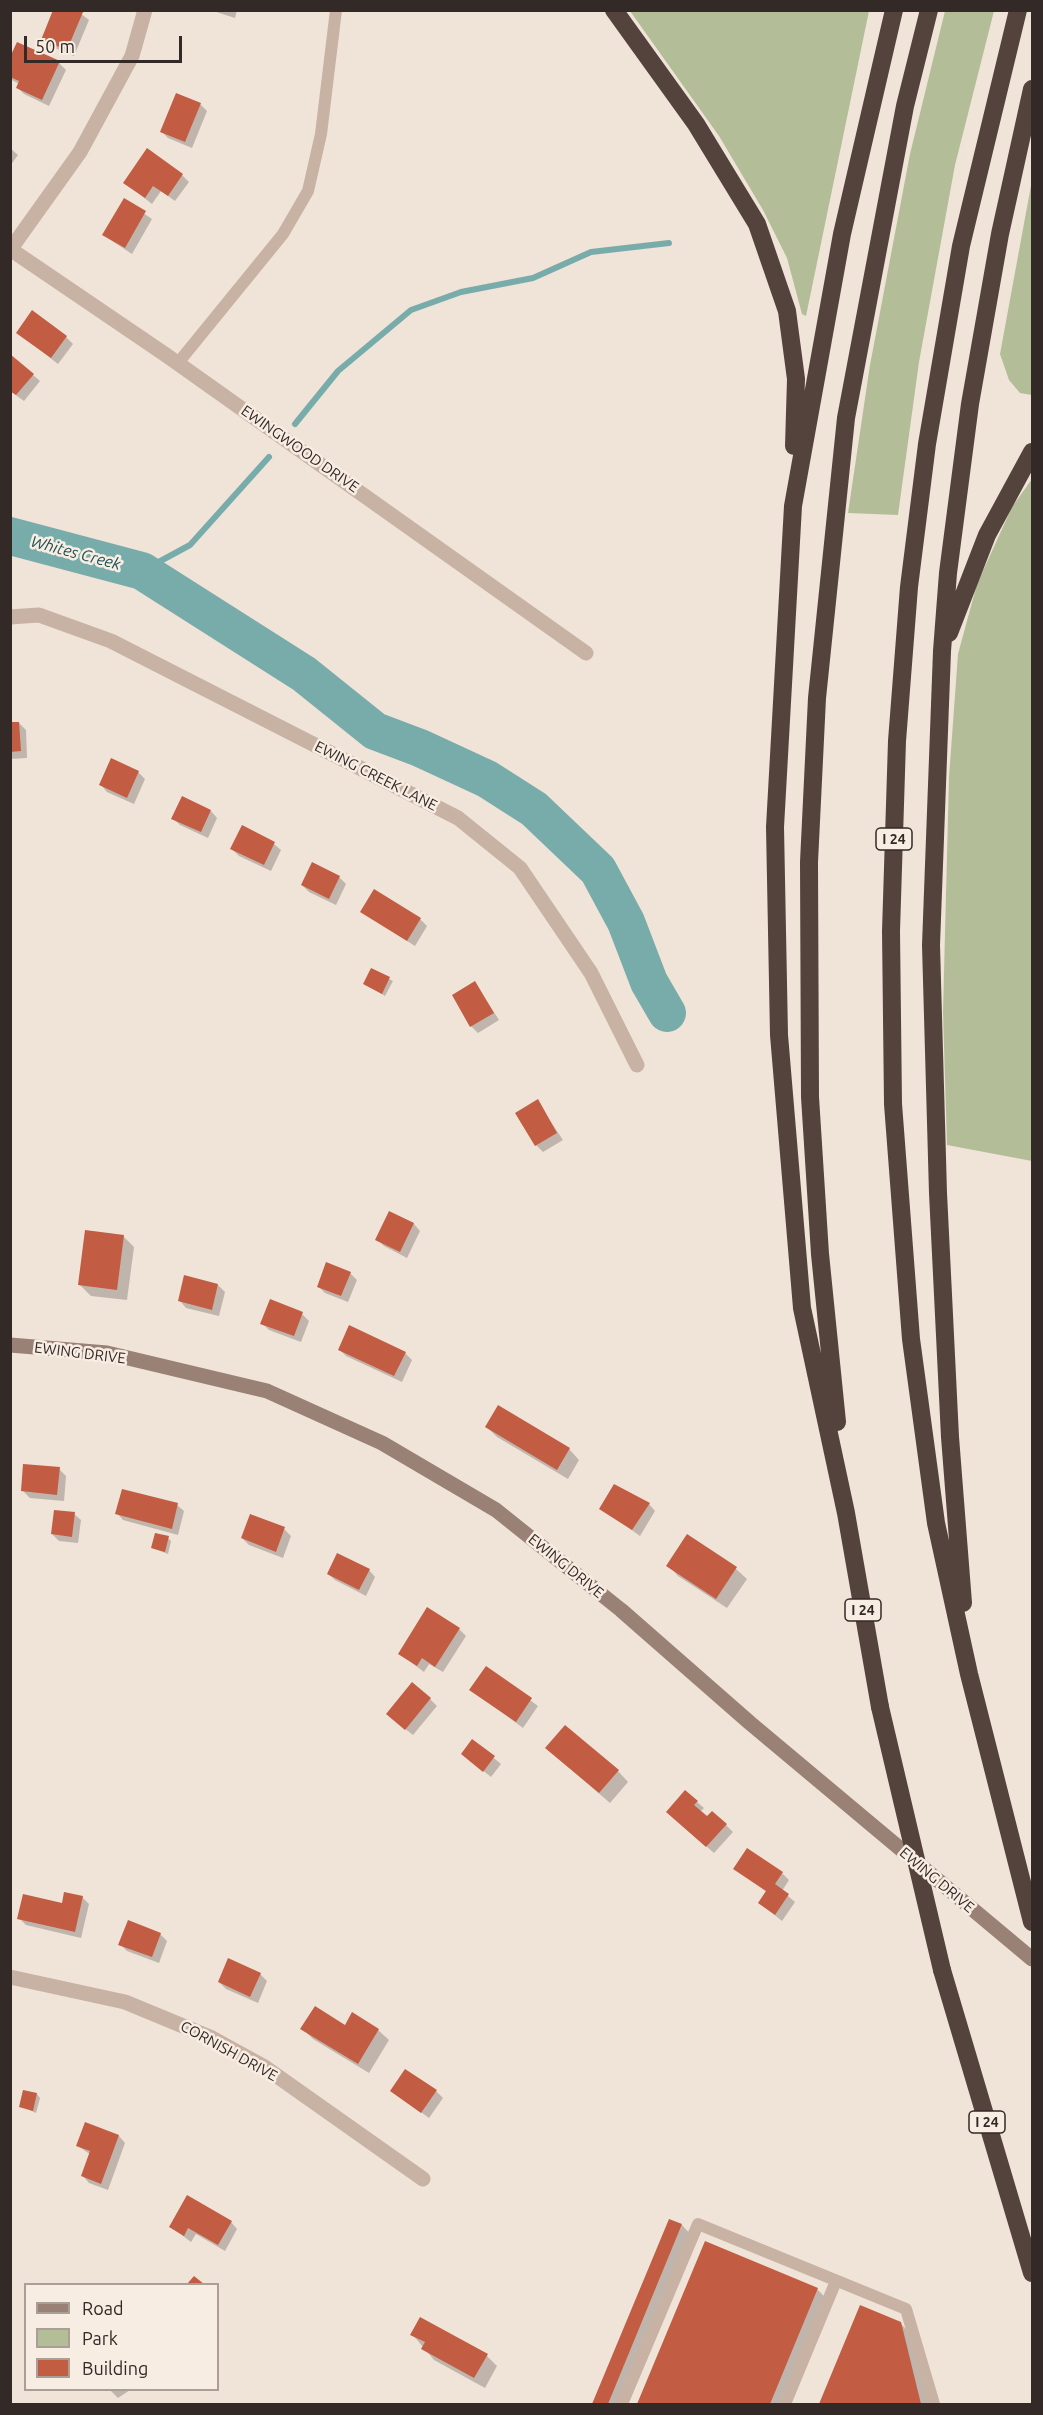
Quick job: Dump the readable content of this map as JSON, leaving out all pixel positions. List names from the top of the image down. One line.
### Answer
{"streets":{"highway":["I 24"],"street":["EWINGWOOD DRIVE","EWING CREEK LANE","EWING DRIVE","CORNISH DRIVE"]},"water":["Whites Creek"],"legend":["Road","Park","Building"],"scale_bar":"50 m"}
